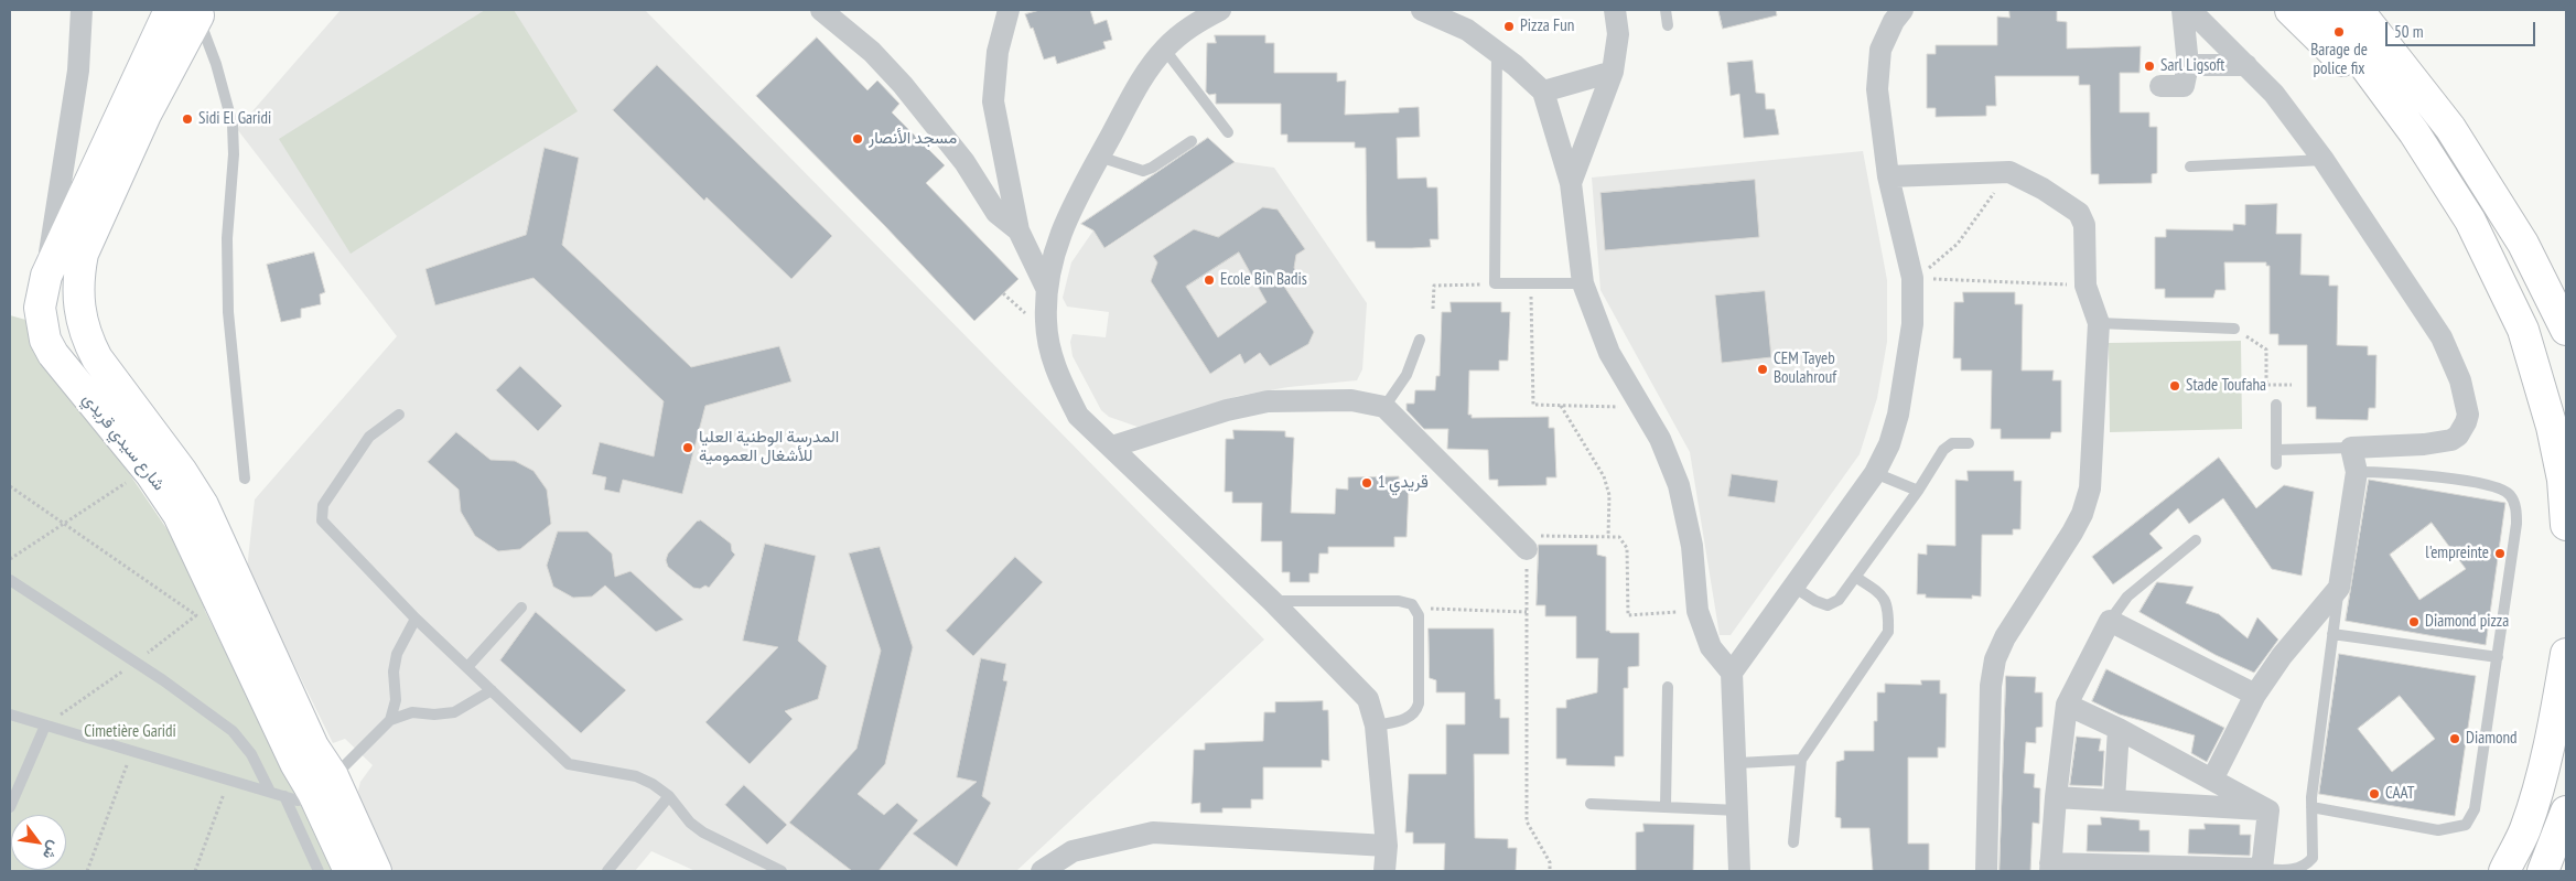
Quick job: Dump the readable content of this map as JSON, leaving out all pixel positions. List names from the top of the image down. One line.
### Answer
{"streets":{"main road":["شارع سيدي قريدي"]},"parks":["Cimetière Garidi"],"places":["Pizza Fun","Barage de police fix","Sarl Ligsoft","Sidi El Garidi","مسجد الأنصار","Ecole Bin Badis","CEM Tayeb Boulahrouf","Stade Toufaha","المدرسة الوطنية العليا للأشغال العمومية","قريدي 1","l'empreinte","Diamond pizza","Diamond","CAAT"],"scale_bar":"50 m","north":"bottom right"}
